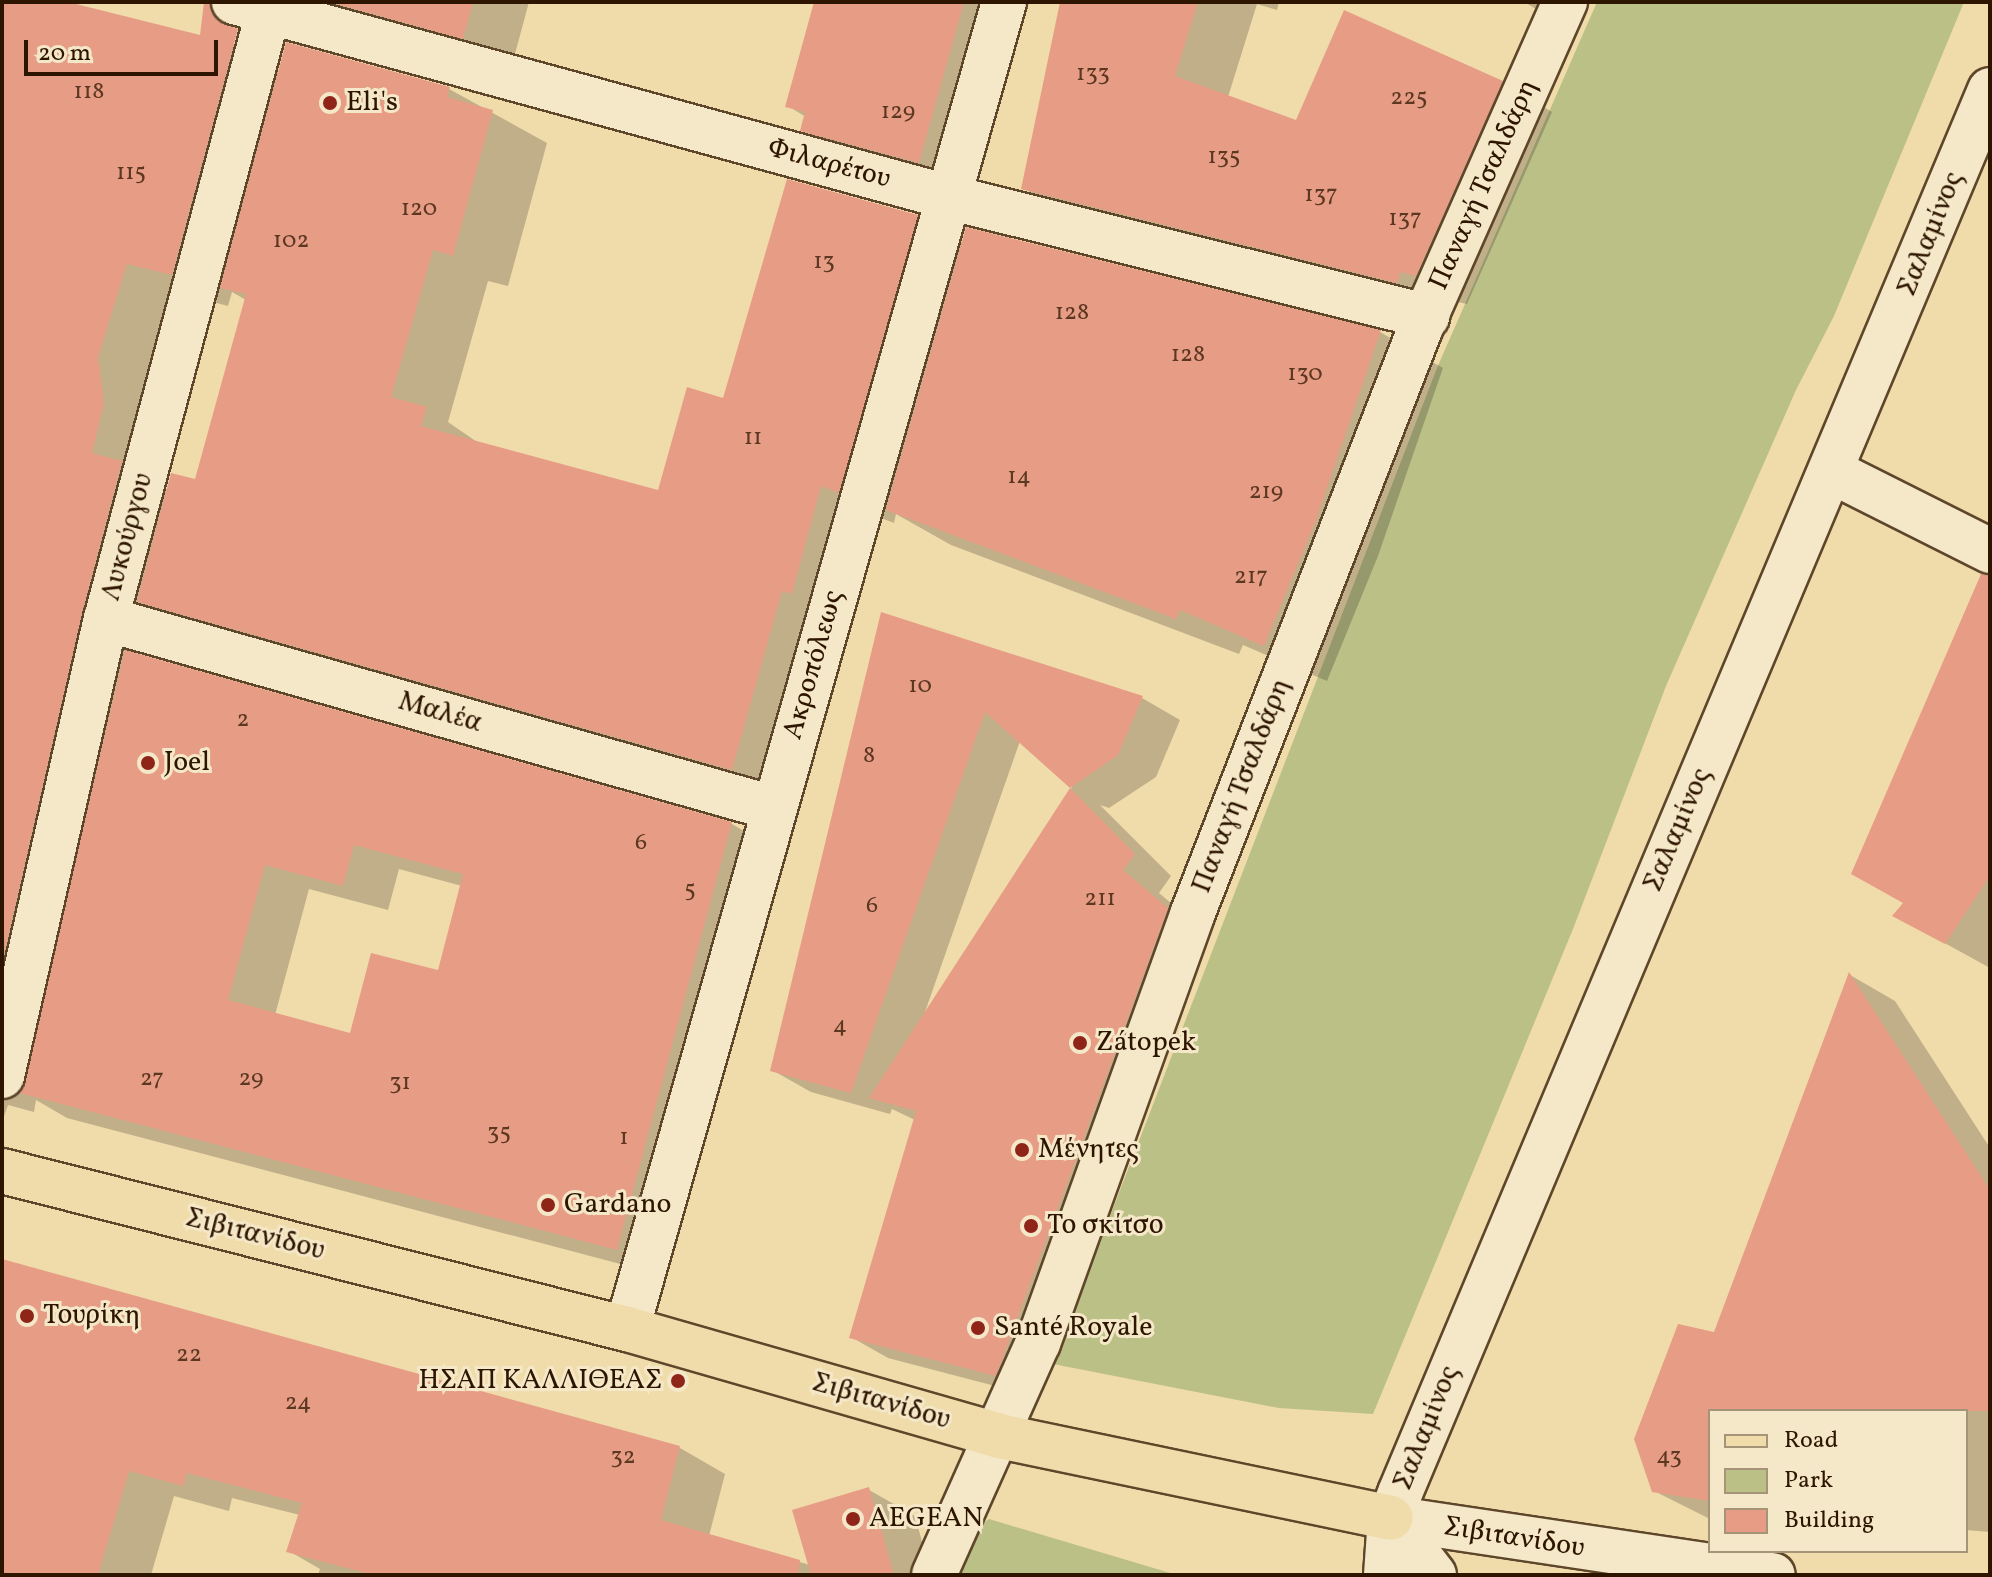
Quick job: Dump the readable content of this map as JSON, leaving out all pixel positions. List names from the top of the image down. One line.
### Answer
{"streets":{"main road":["Σιβιτανίδου"],"street":["Φιλαρέτου","Παναγή Τσαλδάρη","Σαλαμίνος","Λυκούργου","Ακροπόλεως","Μαλέα"]},"crossings":[["Φιλαρέτου","Παναγή Τσαλδάρη"],["Φιλαρέτου","Λυκούργου"],["Φιλαρέτου","Ακροπόλεως"],["Παναγή Τσαλδάρη","Σιβιτανίδου"],["Σαλαμίνος","Σιβιτανίδου"],["Λυκούργου","Μαλέα"],["Ακροπόλεως","Μαλέα"],["Ακροπόλεως","Σιβιτανίδου"]],"places":["Eli's","Joel","Zátopek","Μένητες","Gardano","Το σκίτσο","Τουρίκη","Santé Royale","ΗΣΑΠ ΚΑΛΛΙΘΕΑΣ","AEGEAN"],"house_numbers":["133","118","225","129","135","115","137","120","137","102","13","128","128","130","11","14","219","217","10","2","8","6","5","211","6","4","27","29","31","35","1","22","24","32","43"],"legend":["Road","Park","Building"],"scale_bar":"20 m"}
